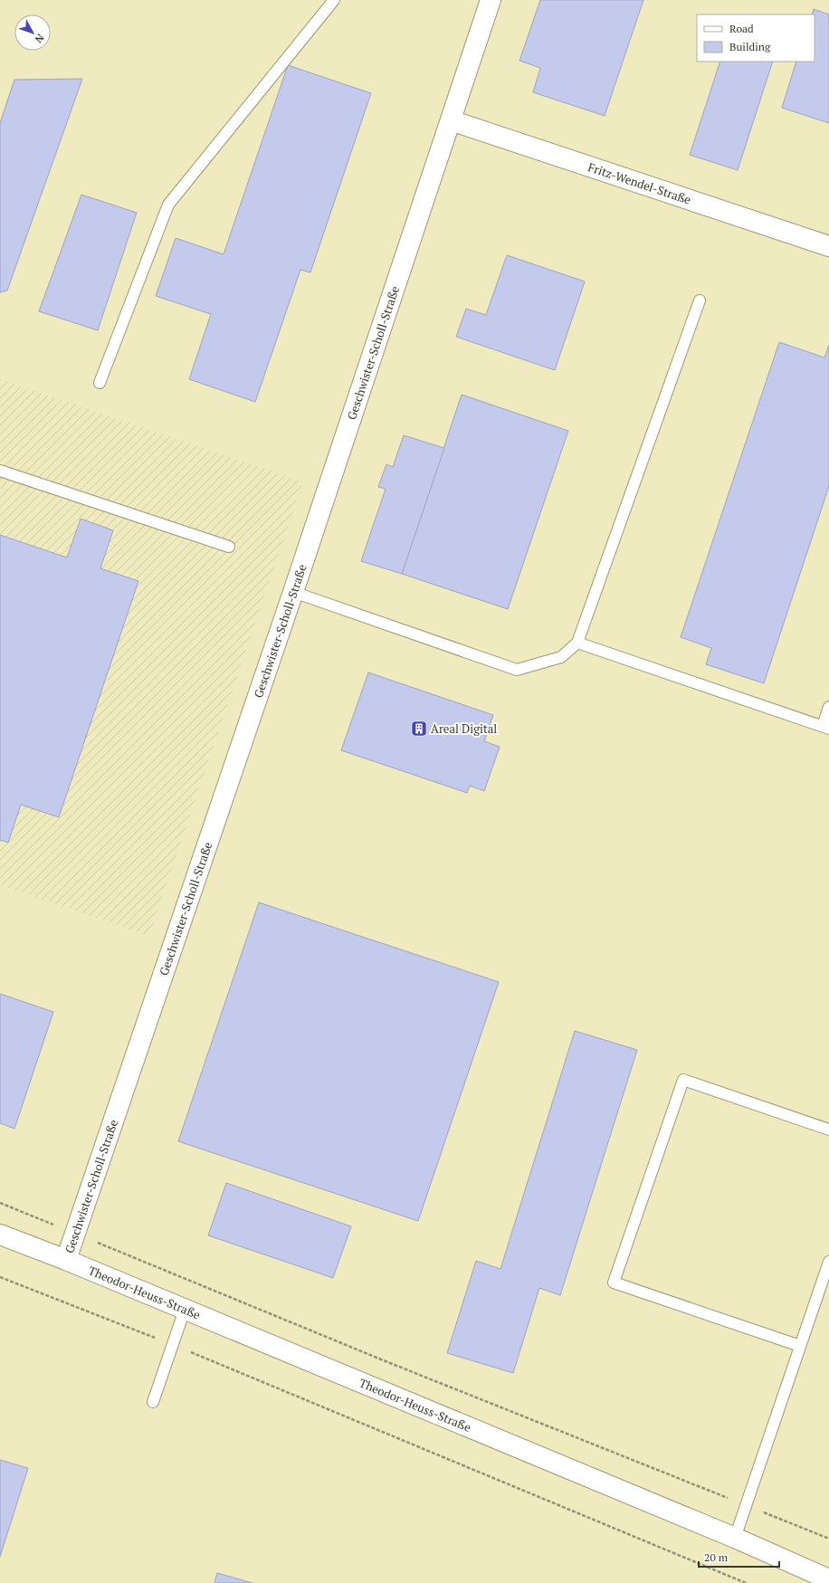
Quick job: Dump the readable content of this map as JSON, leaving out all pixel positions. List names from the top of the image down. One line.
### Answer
{"streets":{"street":["Fritz-Wendel-Straße","Geschwister-Scholl-Straße","Theodor-Heuss-Straße"]},"crossings":[["Fritz-Wendel-Straße","Geschwister-Scholl-Straße"],["Geschwister-Scholl-Straße","Theodor-Heuss-Straße"]],"places":{"building":["Areal Digital"]},"legend":["Road","Building"],"scale_bar":"20 m","north":"bottom right"}
